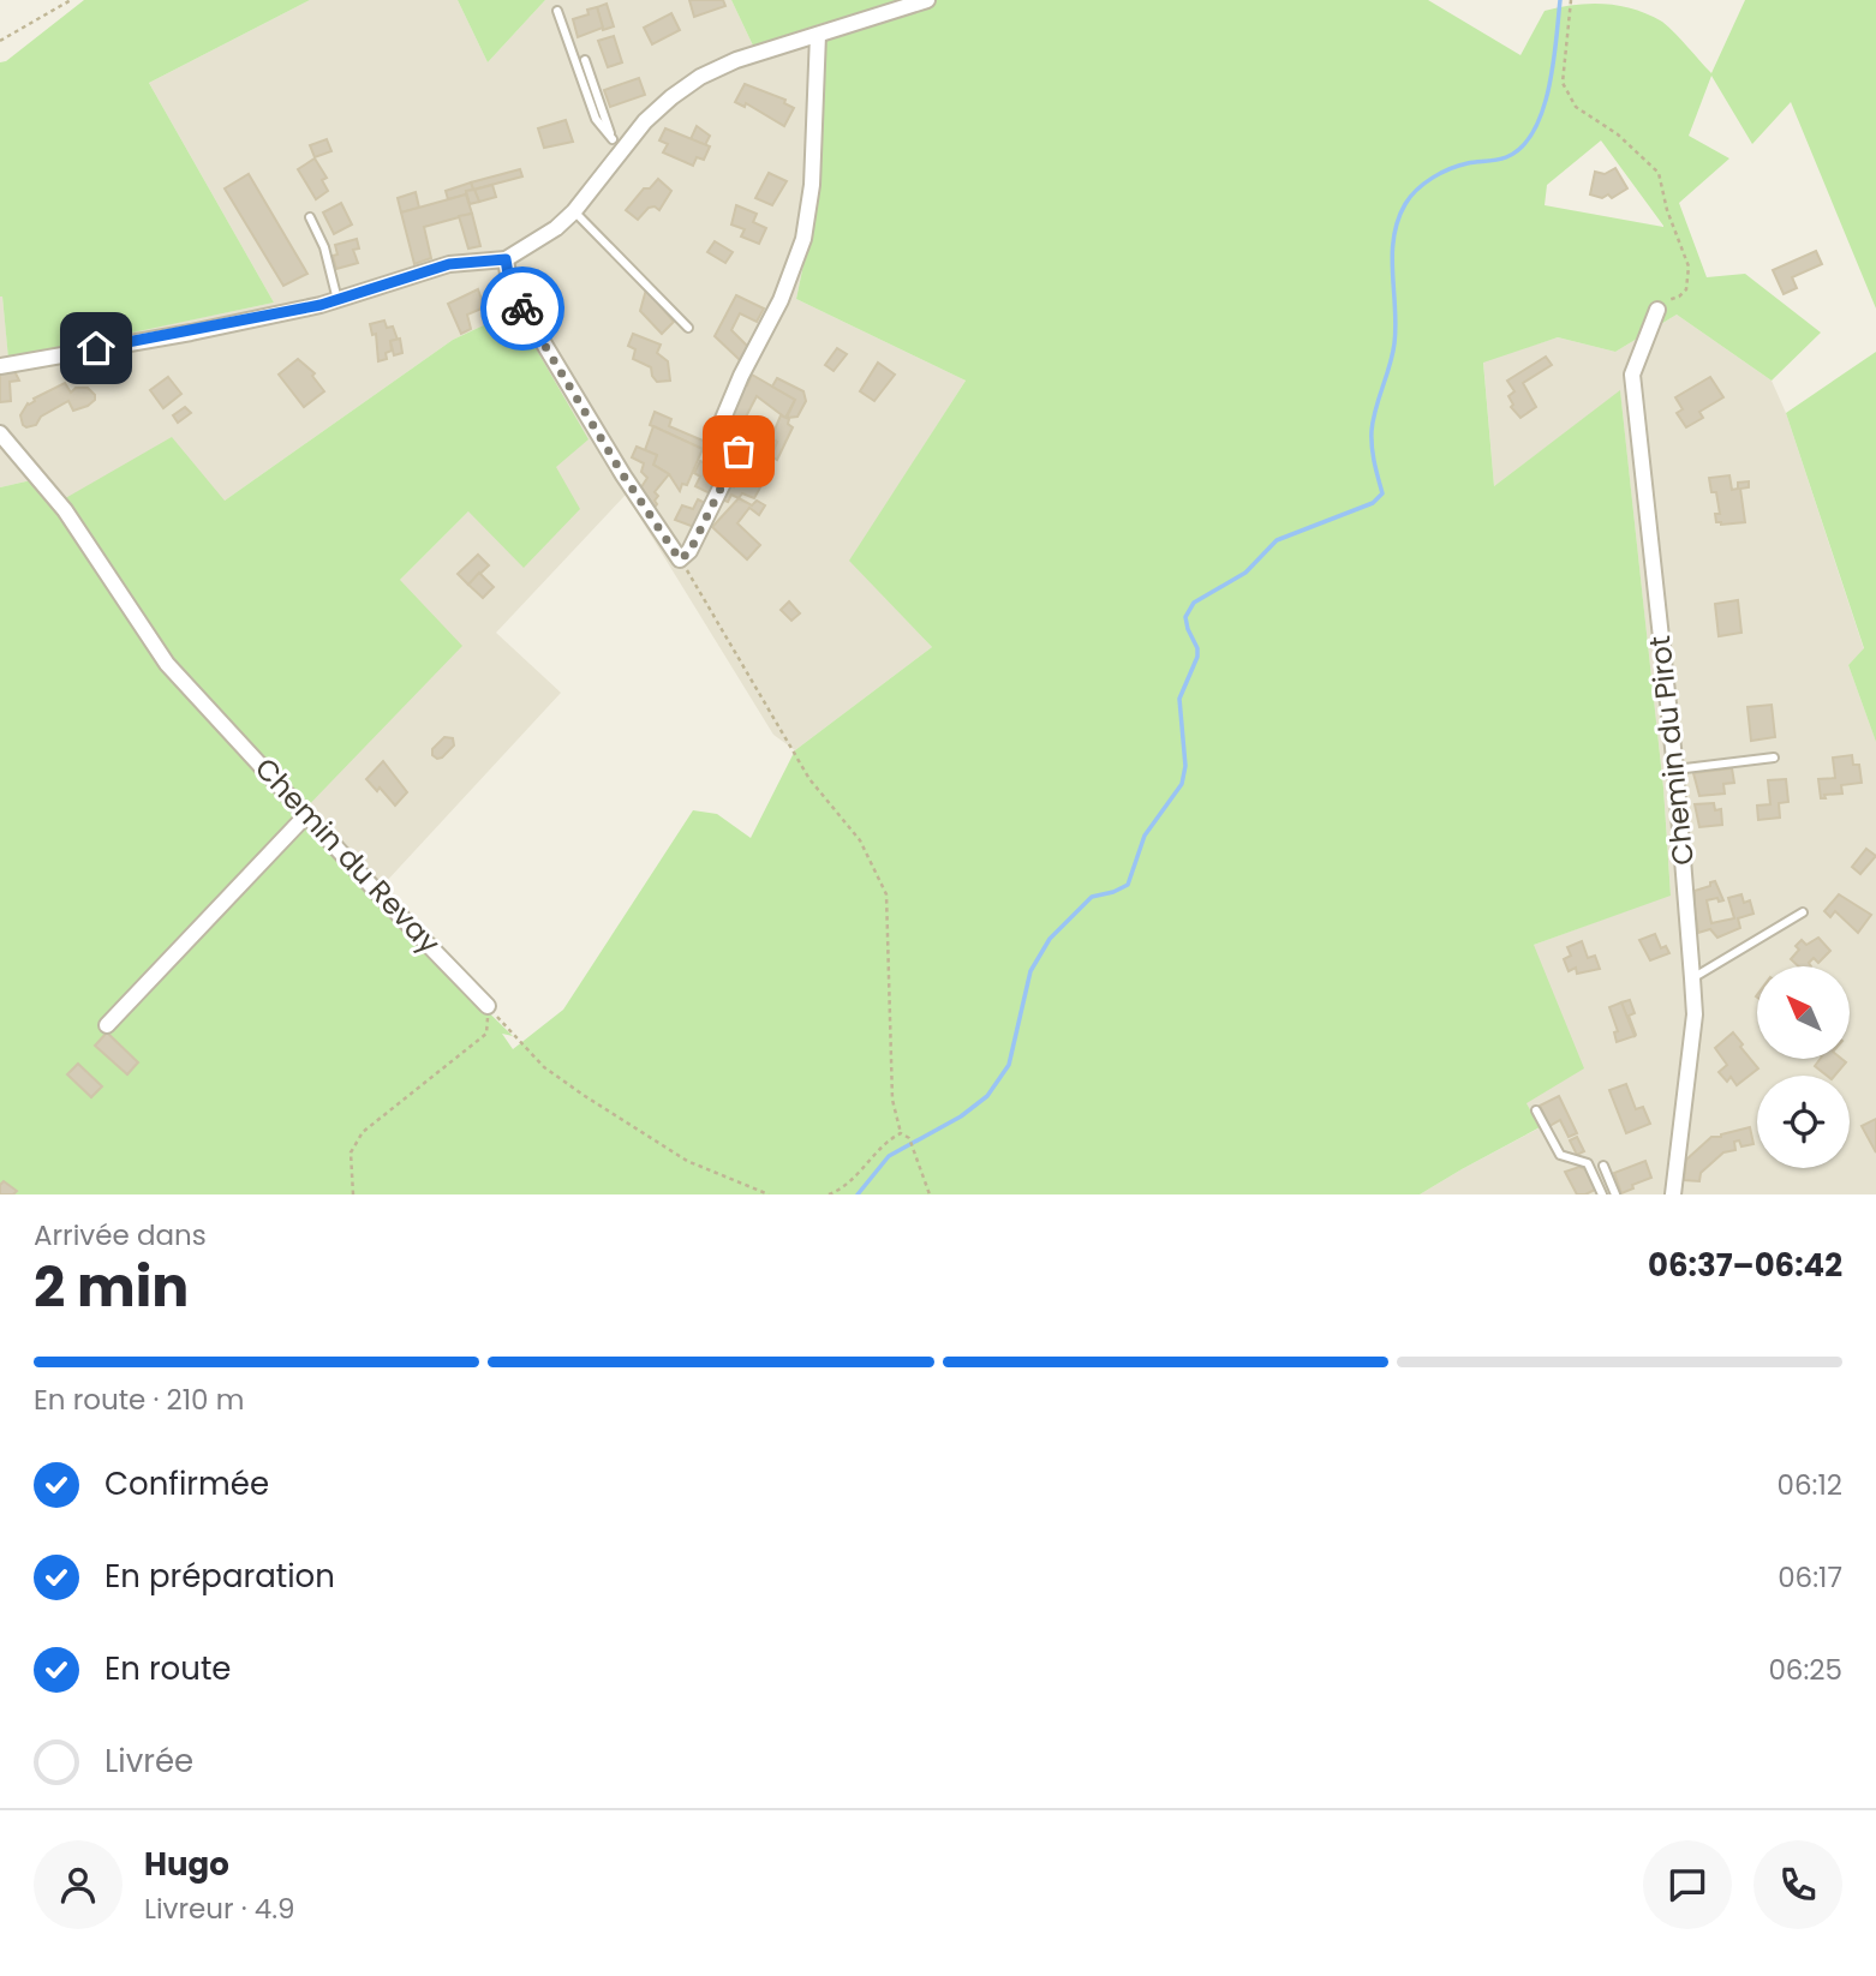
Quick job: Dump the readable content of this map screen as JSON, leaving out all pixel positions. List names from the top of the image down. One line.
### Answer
{"streets":{"street":["Chemin du Pirot","Chemin du Revay"]},"north":"top left","page":{"heading":["2 min","Arrivée dans","06:37–06:42"],"panel":["Hugo","Livreur · 4.9"],"bar":"En route · 210 m","list":[["Confirmée","06:12"],["En préparation","06:17"],["En route","06:25"],"Livrée"]}}
